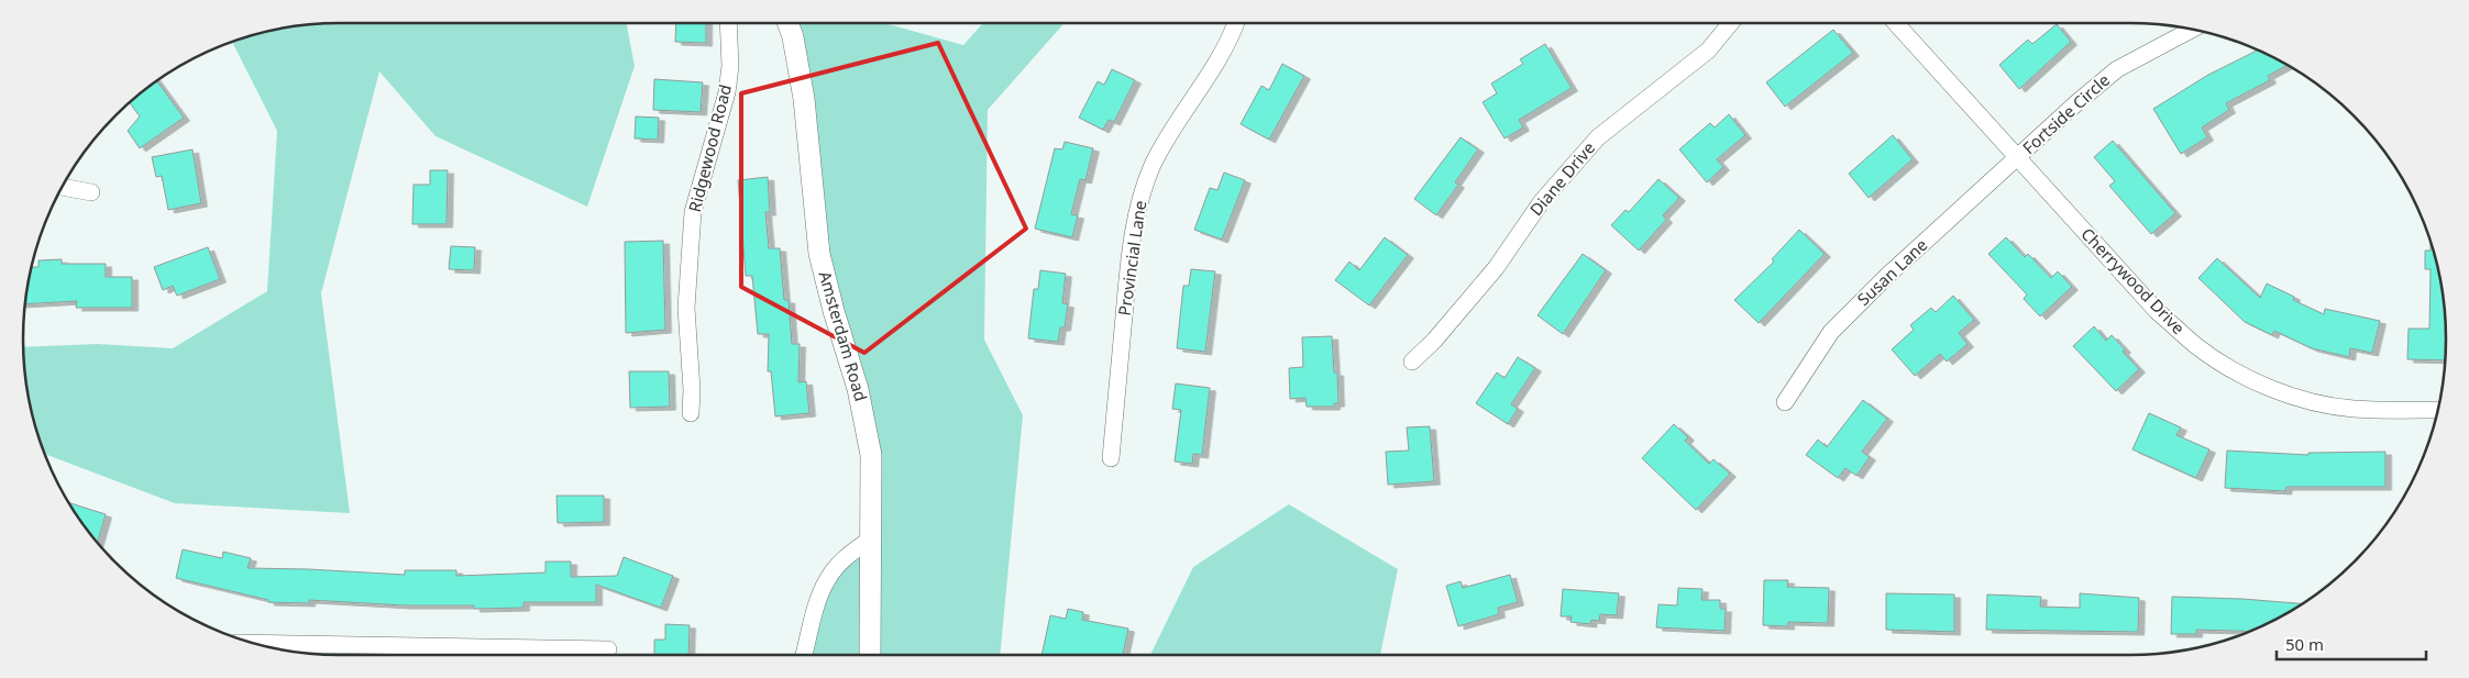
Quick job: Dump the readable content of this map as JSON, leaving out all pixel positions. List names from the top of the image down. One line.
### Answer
{"streets":{"street":["Fortside Circle","Ridgewood Road","Diane Drive","Provincial Lane","Susan Lane","Cherrywood Drive","Amsterdam Road"]},"crossings":[["Fortside Circle","Susan Lane"],["Fortside Circle","Cherrywood Drive"],["Susan Lane","Cherrywood Drive"]],"scale_bar":"50 m"}
